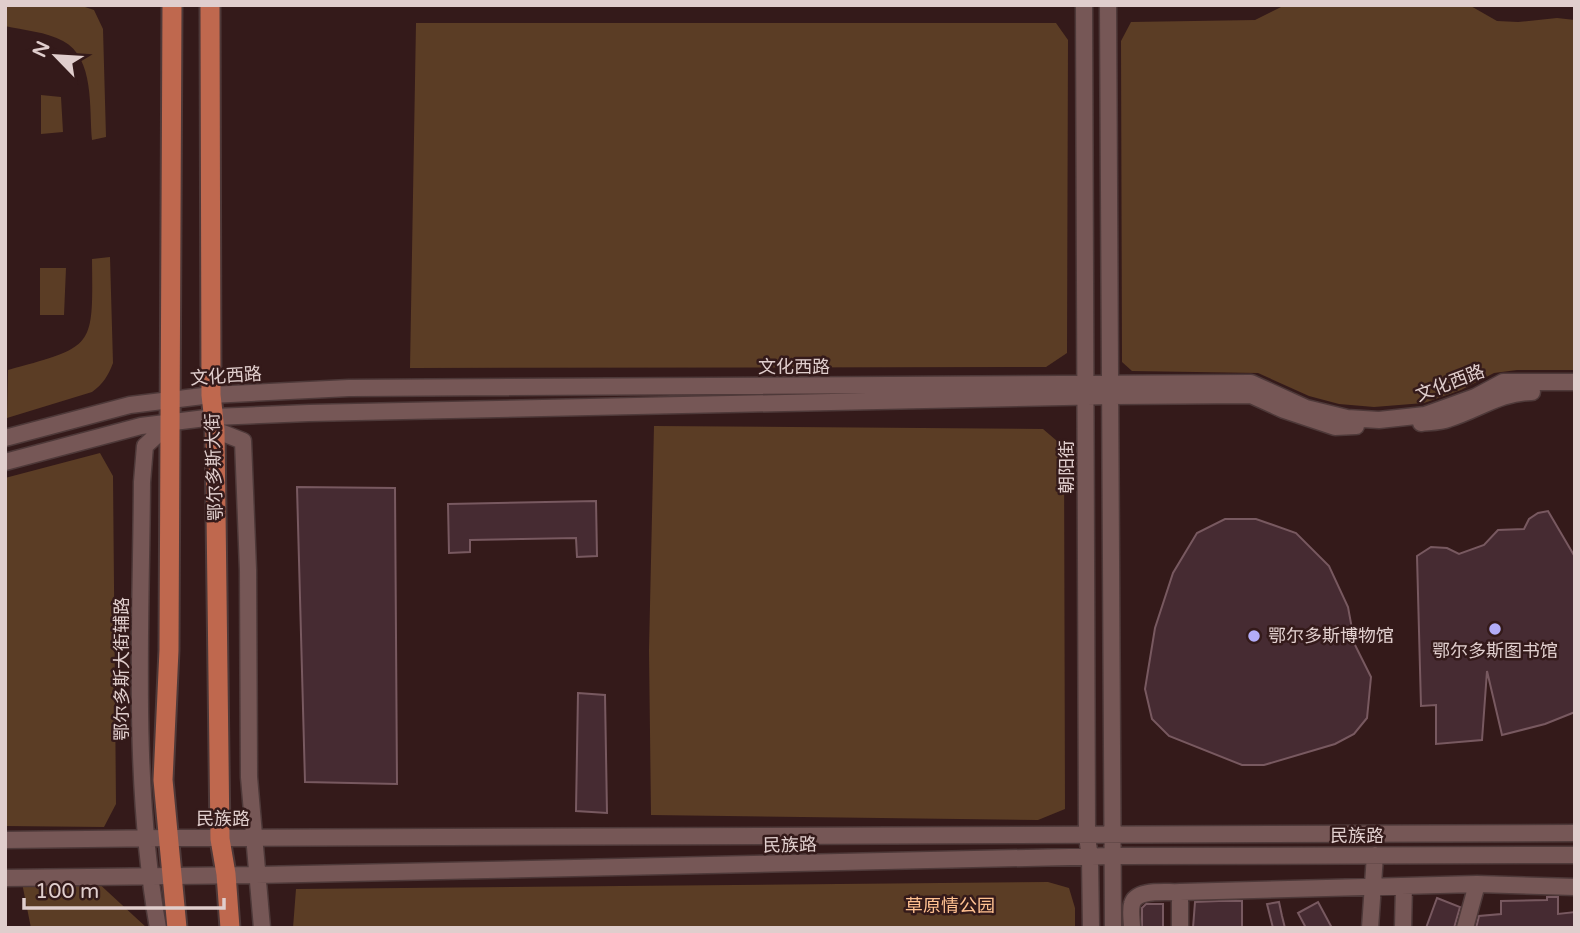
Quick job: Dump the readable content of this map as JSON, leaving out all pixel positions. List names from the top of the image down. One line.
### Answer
{"streets":{"main road":["鄂尔多斯大街"],"street":["文化西路","朝阳街","鄂尔多斯大街辅路","民族路"]},"crossings":[["文化西路","鄂尔多斯大街"],["文化西路","朝阳街"],["文化西路","鄂尔多斯大街辅路"],["鄂尔多斯大街","民族路"],["朝阳街","民族路"],["鄂尔多斯大街辅路","民族路"]],"parks":["草原情公园"],"places":["鄂尔多斯图书馆","鄂尔多斯博物馆"],"scale_bar":"100 m","north":"top left"}
